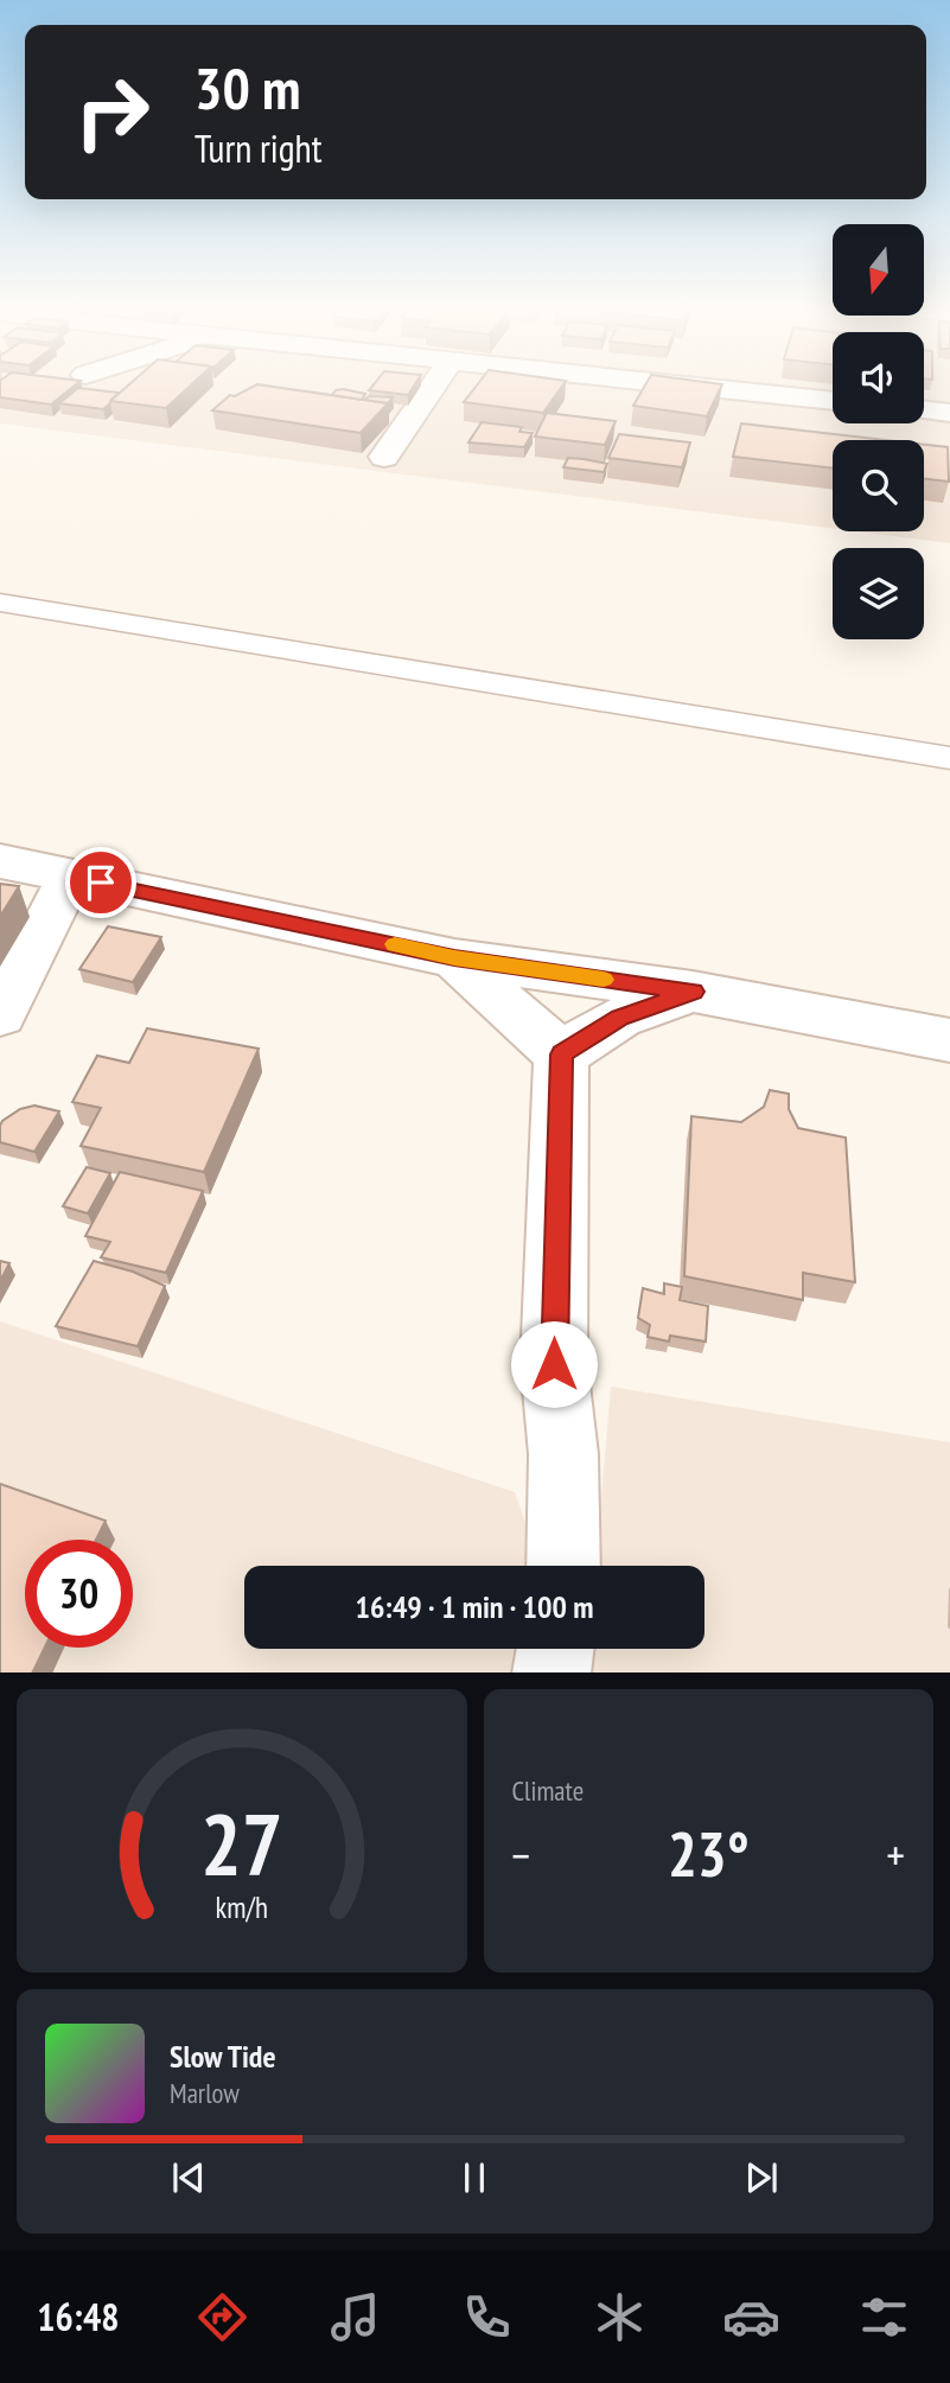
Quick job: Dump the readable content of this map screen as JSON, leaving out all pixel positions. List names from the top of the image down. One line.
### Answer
{"north":"bottom","page":{"turn":["30 m","Turn right"],"limit":"30","trip":"16:49 · 1 min · 100 m","tile":"Climate","heat":["−","23°","+"],"song":["Slow Tide","Marlow"],"tabs":"16:48","gauge":["27","km/h"]}}
